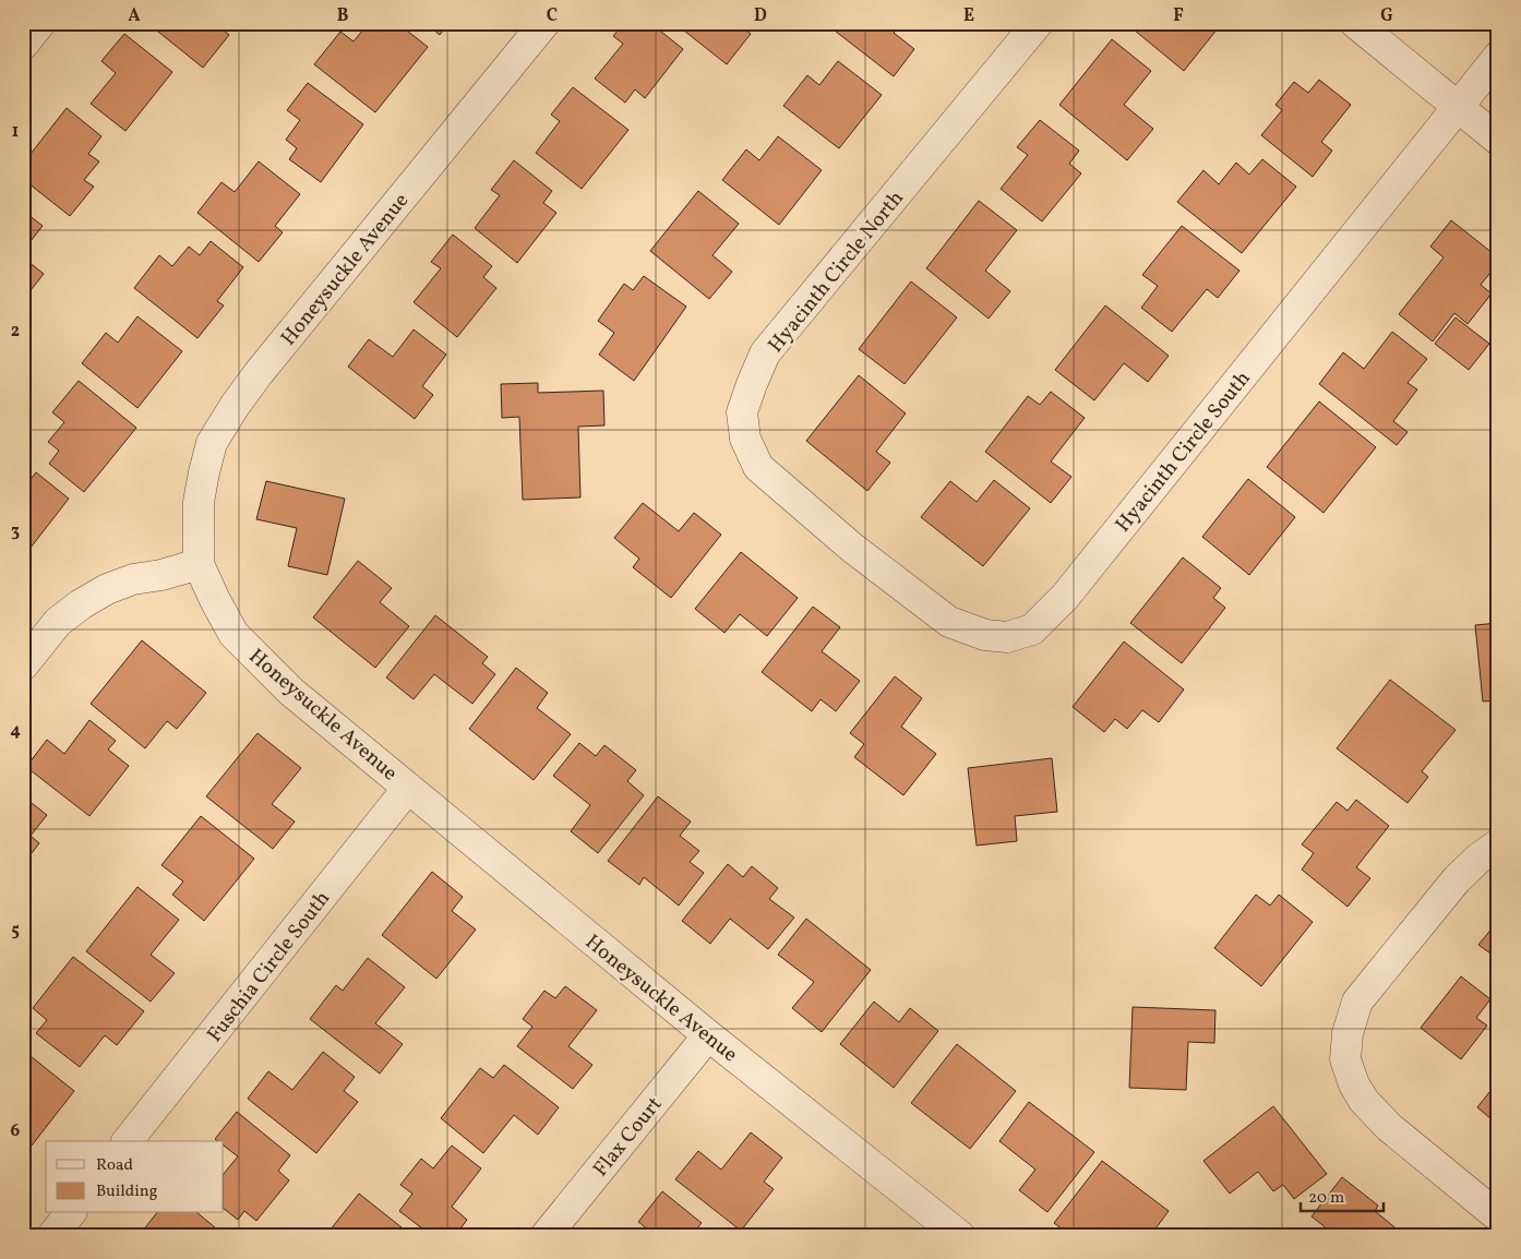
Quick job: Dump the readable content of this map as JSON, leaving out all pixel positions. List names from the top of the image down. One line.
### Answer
{"streets":{"street":["Honeysuckle Avenue","Hyacinth Circle North","Hyacinth Circle South","Fuschia Circle South","Flax Court"]},"crossings":[["Honeysuckle Avenue","Fuschia Circle South"],["Honeysuckle Avenue","Flax Court"],["Hyacinth Circle North","Hyacinth Circle South"]],"legend":["Road","Building"],"scale_bar":"20 m","grid":{"columns":["A","B","C","D","E","F","G"],"rows":["1","2","3","4","5","6"]}}
